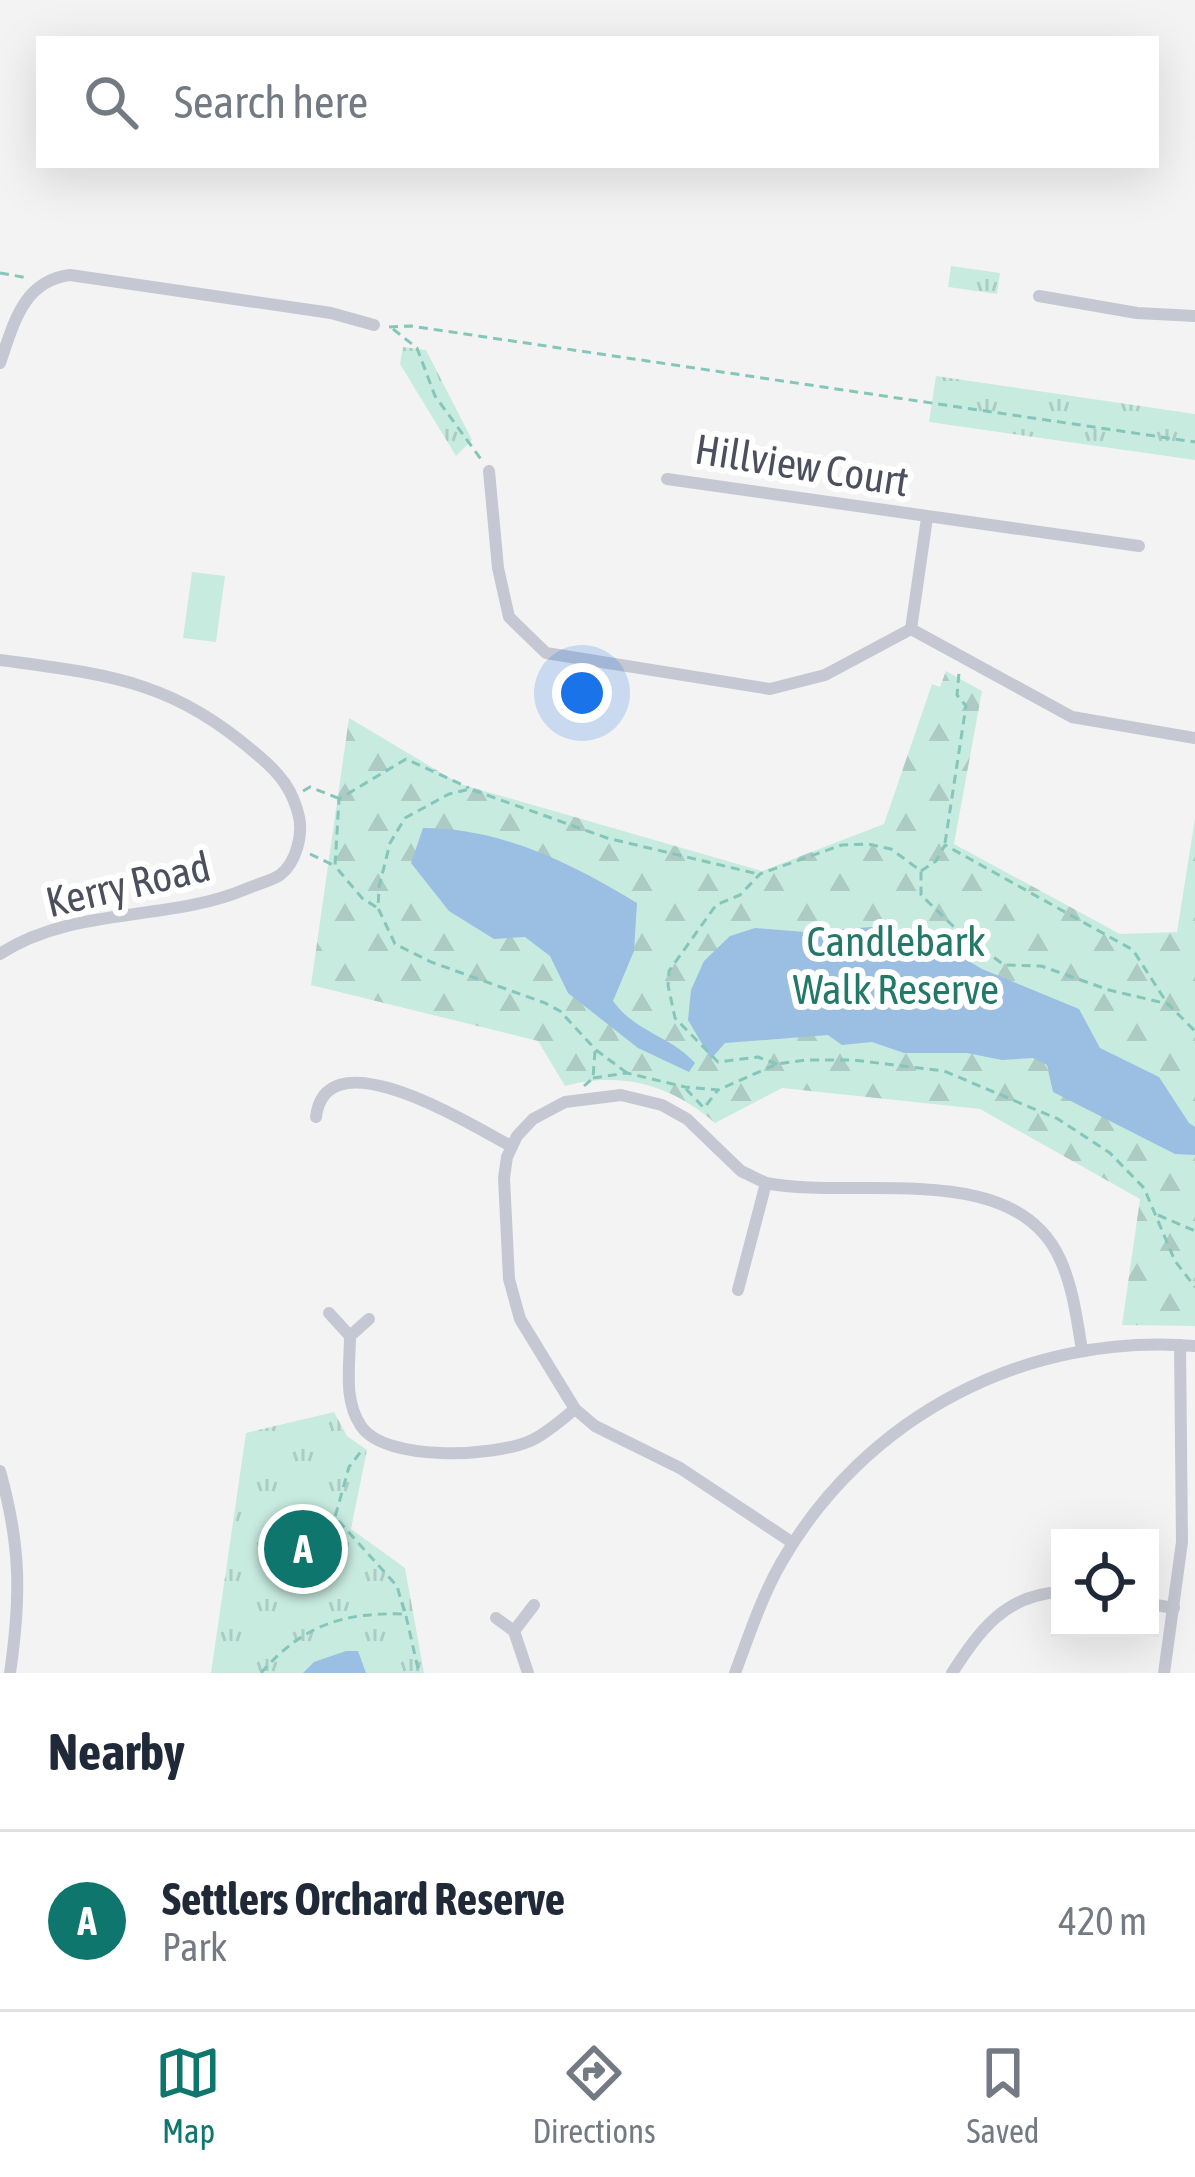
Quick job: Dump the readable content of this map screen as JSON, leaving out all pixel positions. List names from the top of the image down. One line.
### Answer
{"streets":{"street":["Hillview Court","Kerry Road"]},"parks":["Candlebark Walk Reserve"],"page":{"search":"Search here","pins":"A","heading":"Nearby","list":[{"mark":"A","name":"Settlers Orchard Reserve","note":"Park","value":"420 m"}],"nav":["Map","Directions","Saved"]}}
